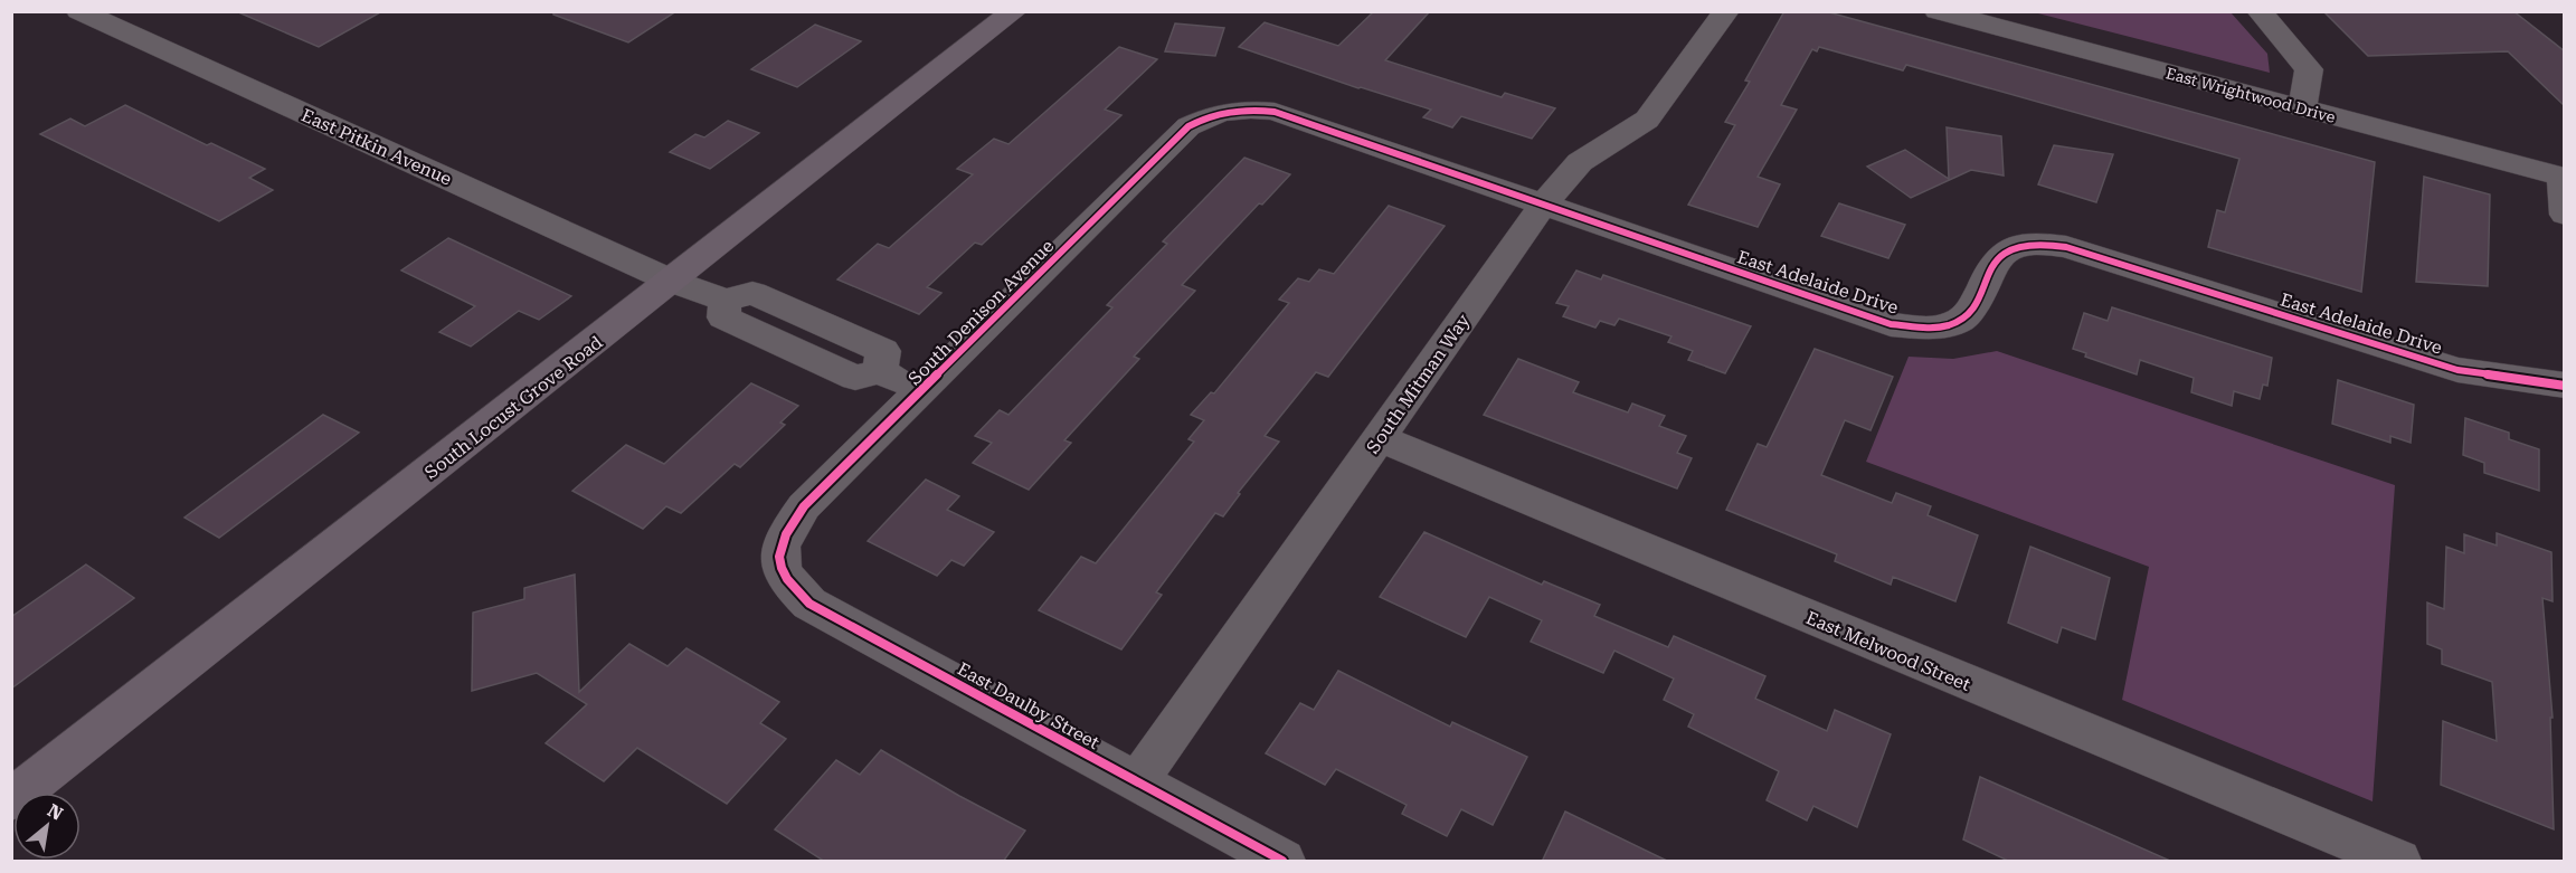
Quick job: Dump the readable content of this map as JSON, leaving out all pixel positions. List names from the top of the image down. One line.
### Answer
{"streets":{"main road":["South Locust Grove Road"],"street":["East Wrightwood Drive","East Pitkin Avenue","East Adelaide Drive","South Denison Avenue","South Mitman Way","East Melwood Street","East Daulby Street"]},"crossings":[["East Pitkin Avenue","South Denison Avenue"],["East Pitkin Avenue","South Locust Grove Road"],["East Adelaide Drive","South Denison Avenue"],["East Adelaide Drive","South Mitman Way"],["South Denison Avenue","East Daulby Street"],["South Mitman Way","East Melwood Street"],["South Mitman Way","East Daulby Street"]],"north":"top right"}
